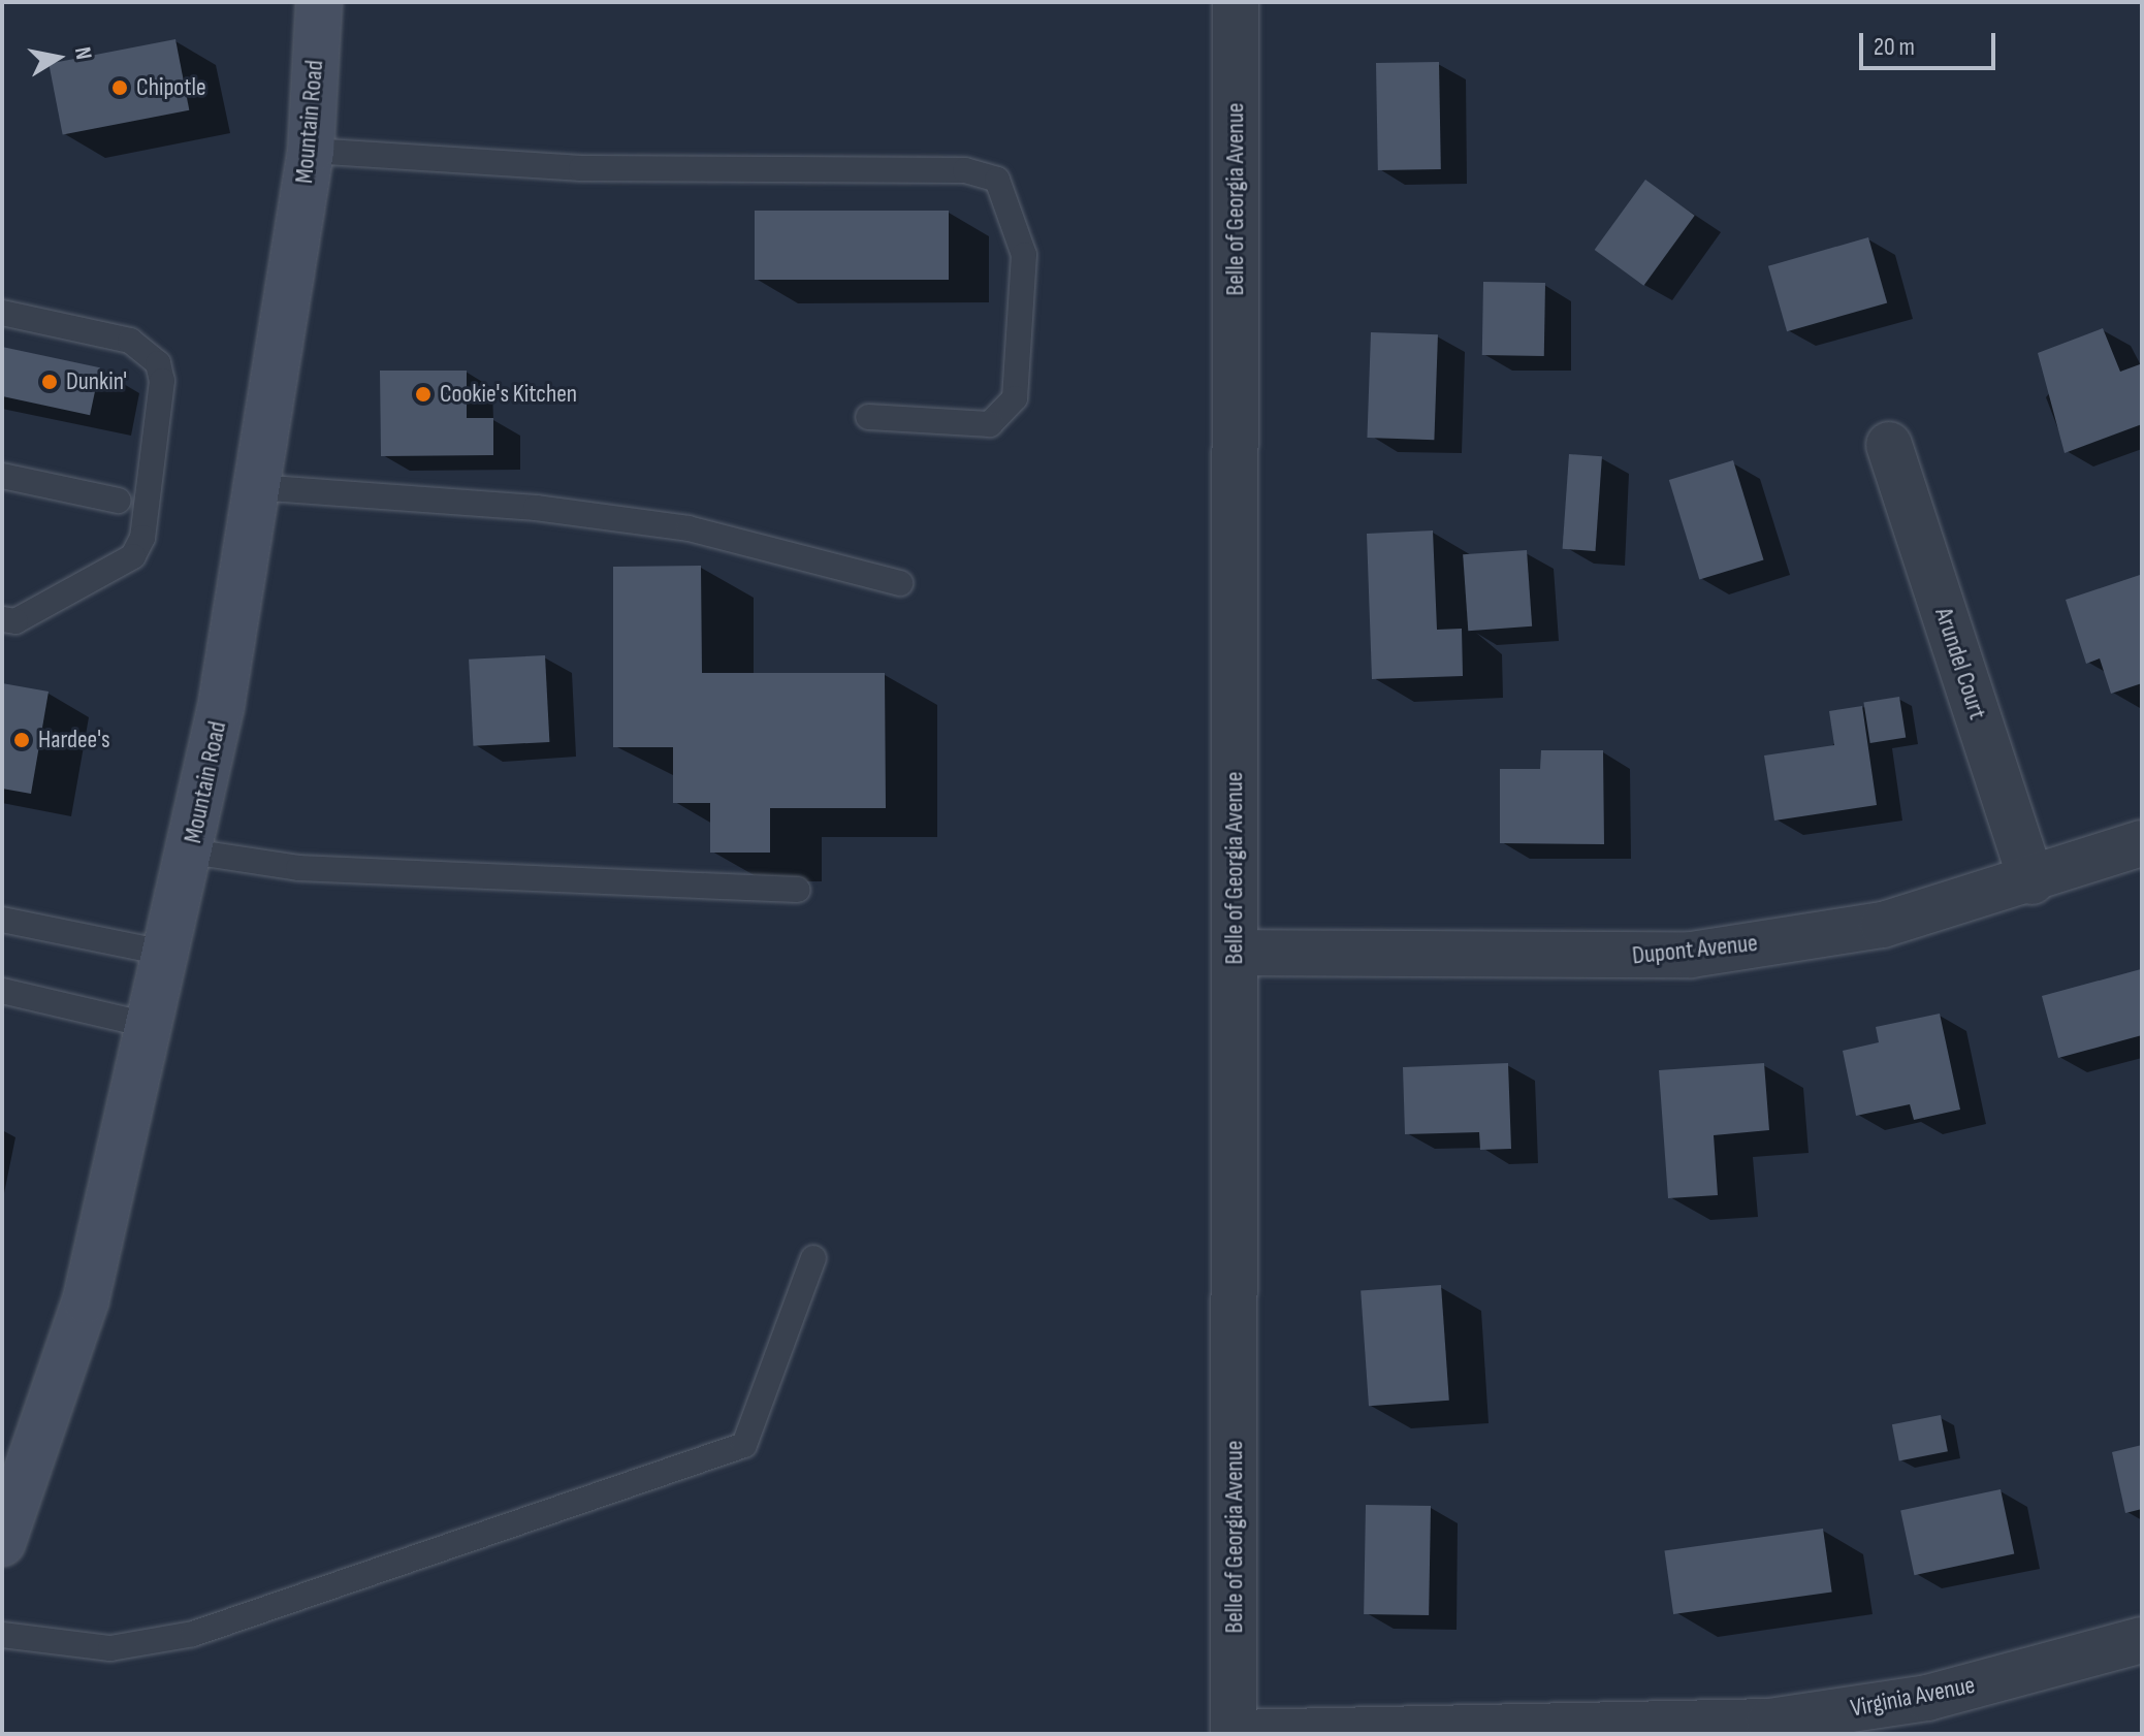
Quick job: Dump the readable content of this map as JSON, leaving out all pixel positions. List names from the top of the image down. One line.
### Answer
{"streets":{"main road":["Mountain Road"],"street":["Belle of Georgia Avenue","Arundel Court","Dupont Avenue","Virginia Avenue"]},"crossings":[["Belle of Georgia Avenue","Dupont Avenue"],["Belle of Georgia Avenue","Virginia Avenue"],["Arundel Court","Dupont Avenue"]],"places":["Chipotle","Dunkin'","Cookie's Kitchen","Hardee's"],"scale_bar":"20 m","north":"right"}
